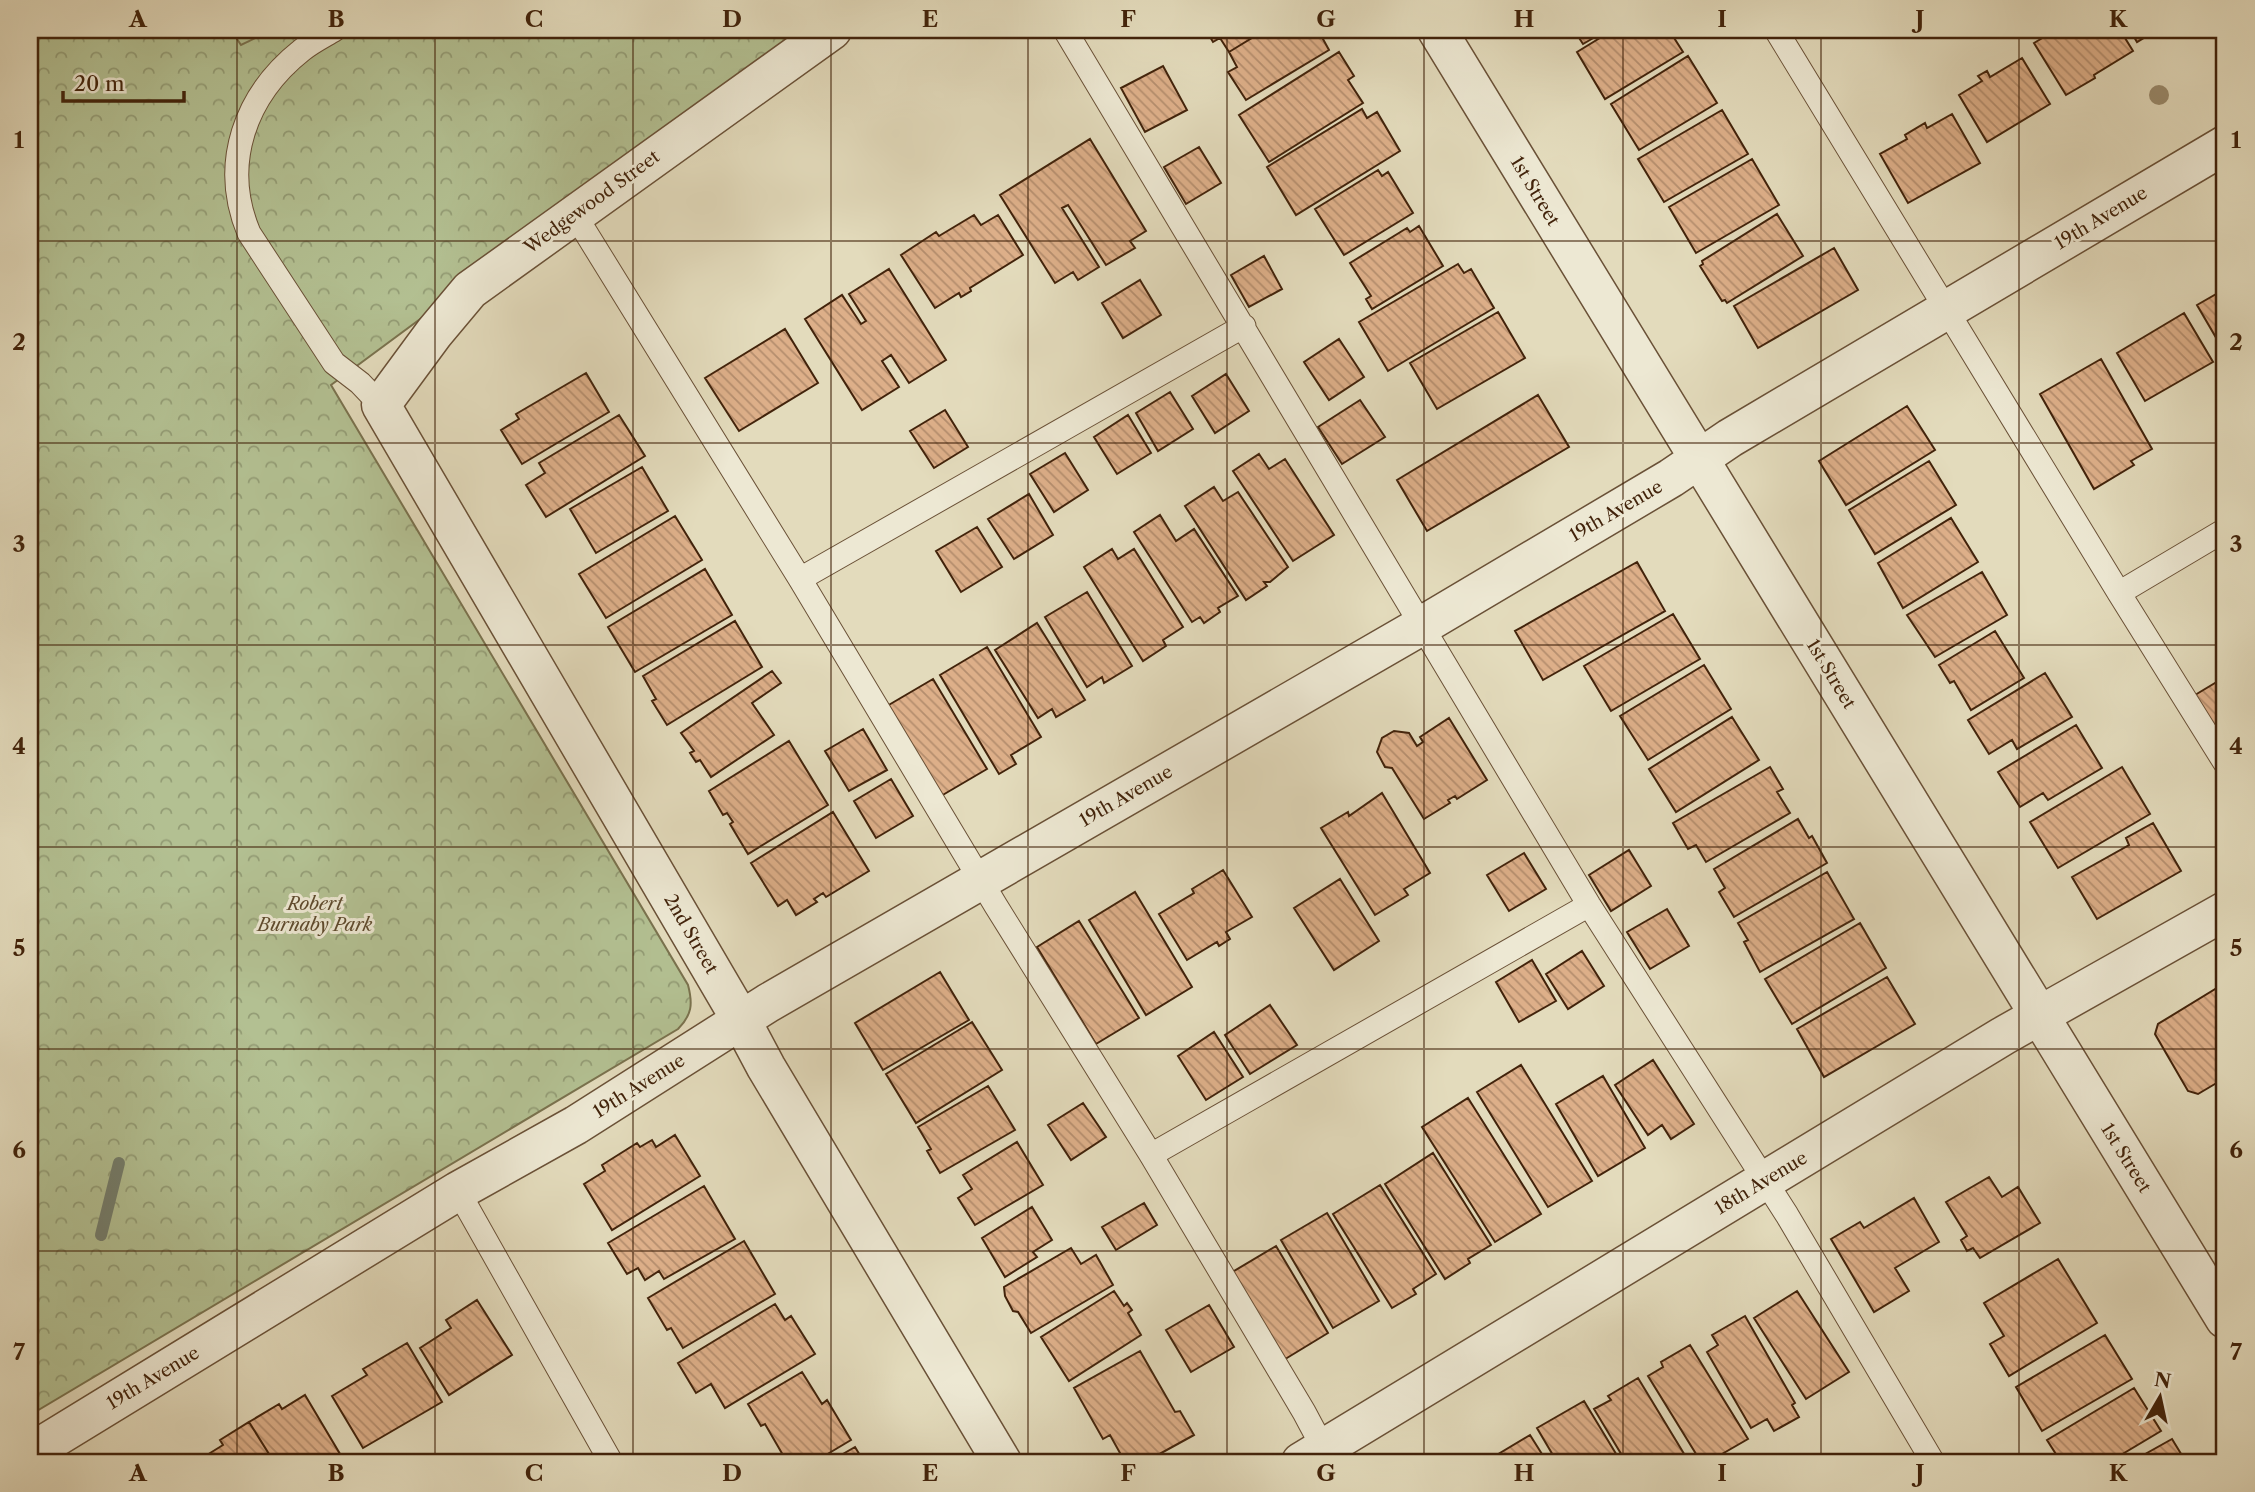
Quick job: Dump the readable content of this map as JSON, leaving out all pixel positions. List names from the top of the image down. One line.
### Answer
{"streets":{"street":["1st Street","Wedgewood Street","19th Avenue","2nd Street","18th Avenue"]},"crossings":[["1st Street","19th Avenue"],["1st Street","18th Avenue"],["Wedgewood Street","2nd Street"],["19th Avenue","2nd Street"]],"parks":["Robert Burnaby Park"],"scale_bar":"20 m","north":"top","grid":{"columns":["A","B","C","D","E","F","G","H","I","J","K"],"rows":["1","2","3","4","5","6","7"]}}
